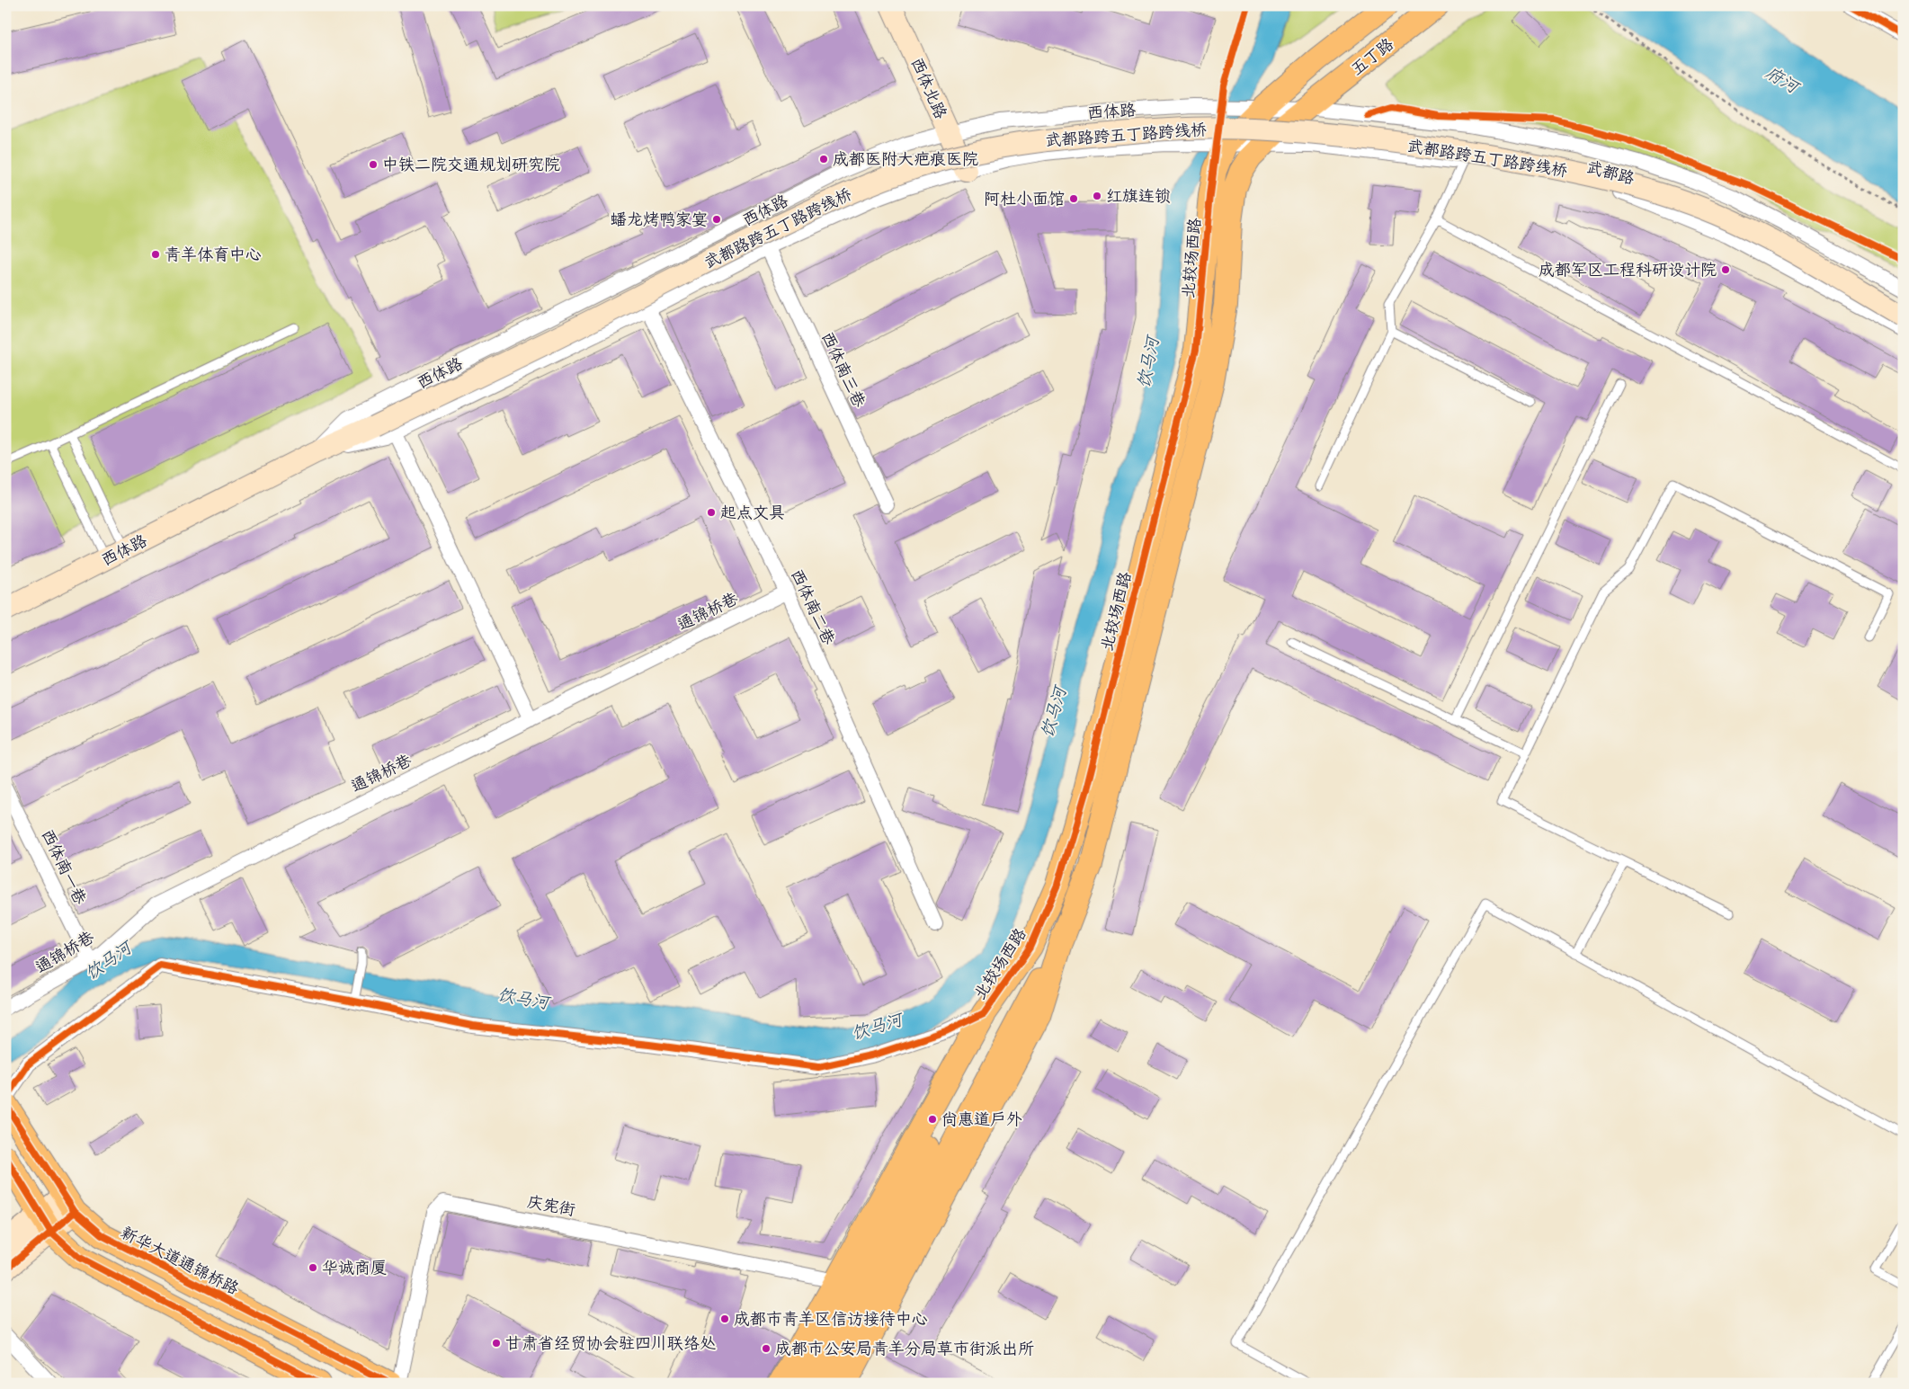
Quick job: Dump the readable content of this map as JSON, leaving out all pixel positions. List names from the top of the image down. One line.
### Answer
{"streets":{"main road":["五丁路","北较场西路","新华大道通锦桥路"],"street":["西体北路","西体路","武都路跨五丁路跨线桥","武都路","西体南三巷","西体南二巷","通锦桥巷","西体南一巷","庆宪街"]},"crossings":[["五丁路","西体路"],["五丁路","武都路"],["五丁路","北较场西路"],["西体北路","西体路"],["西体路","武都路跨五丁路跨线桥"],["西体路","武都路"],["西体路","北较场西路"],["西体路","西体南三巷"],["西体路","西体南二巷"],["武都路","北较场西路"],["北较场西路","庆宪街"],["西体南二巷","通锦桥巷"],["通锦桥巷","西体南一巷"]],"water":["府河","饮马河"],"places":["成都医附大疤痕医院","中铁二院交通规划研究院","红旗连锁","阿杜小面馆","蟠龙烤鸭家宴","青羊体育中心","成都军区工程科研设计院","起点文具","尚惠道户外","华诚商厦","成都市青羊区信访接待中心","甘肃省经贸协会驻四川联络处","成都市公安局青羊分局草市街派出所"]}
